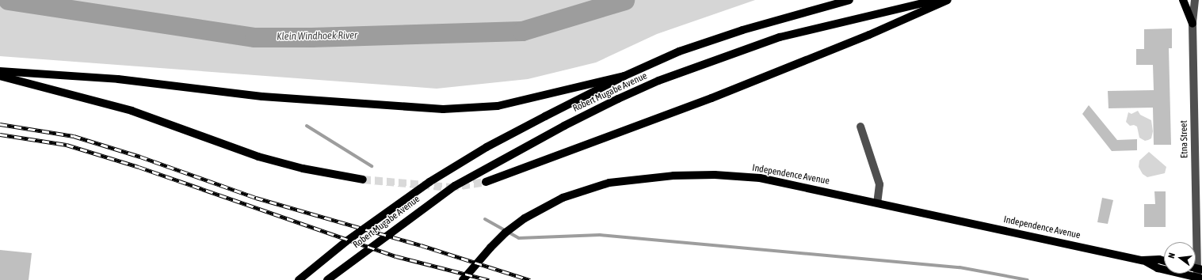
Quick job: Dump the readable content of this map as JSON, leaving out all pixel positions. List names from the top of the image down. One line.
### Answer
{"streets":{"main road":["Robert Mugabe Avenue","Independence Avenue"],"street":["Etna Street"]},"crossings":[["Etna Street","Independence Avenue"]],"water":["Klein Windhoek River"],"north":"left"}
